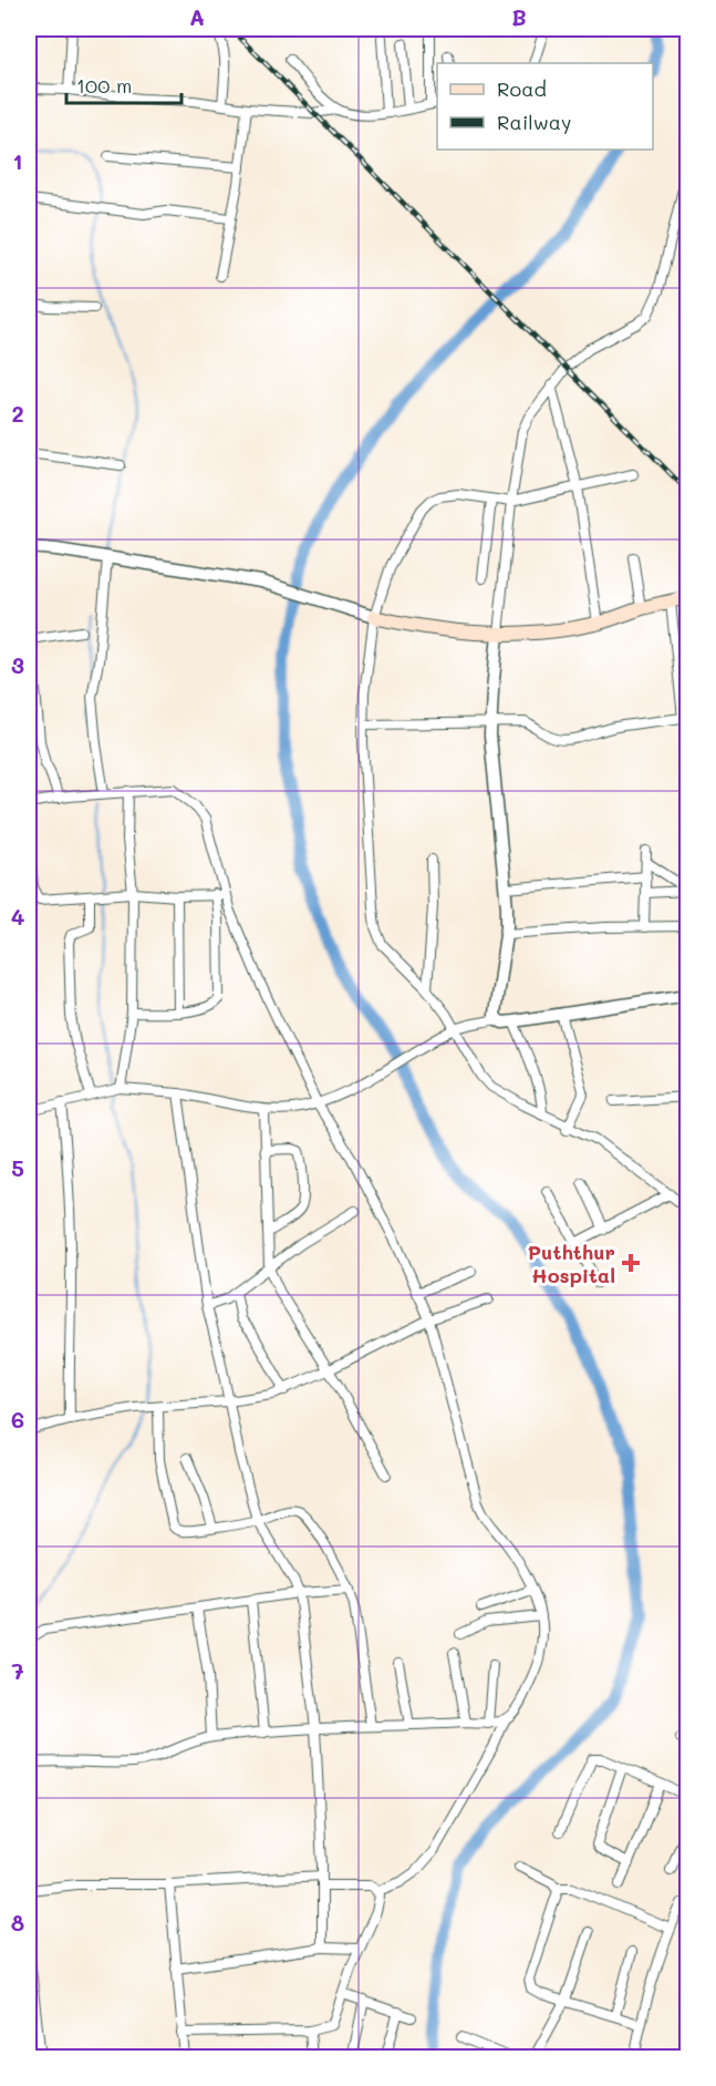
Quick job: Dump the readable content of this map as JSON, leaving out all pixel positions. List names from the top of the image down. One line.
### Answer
{"places":{"health":["Puththur Hospital"]},"legend":["Road","Railway"],"scale_bar":"100 m","grid":{"columns":["A","B"],"rows":["1","2","3","4","5","6","7","8"]}}
